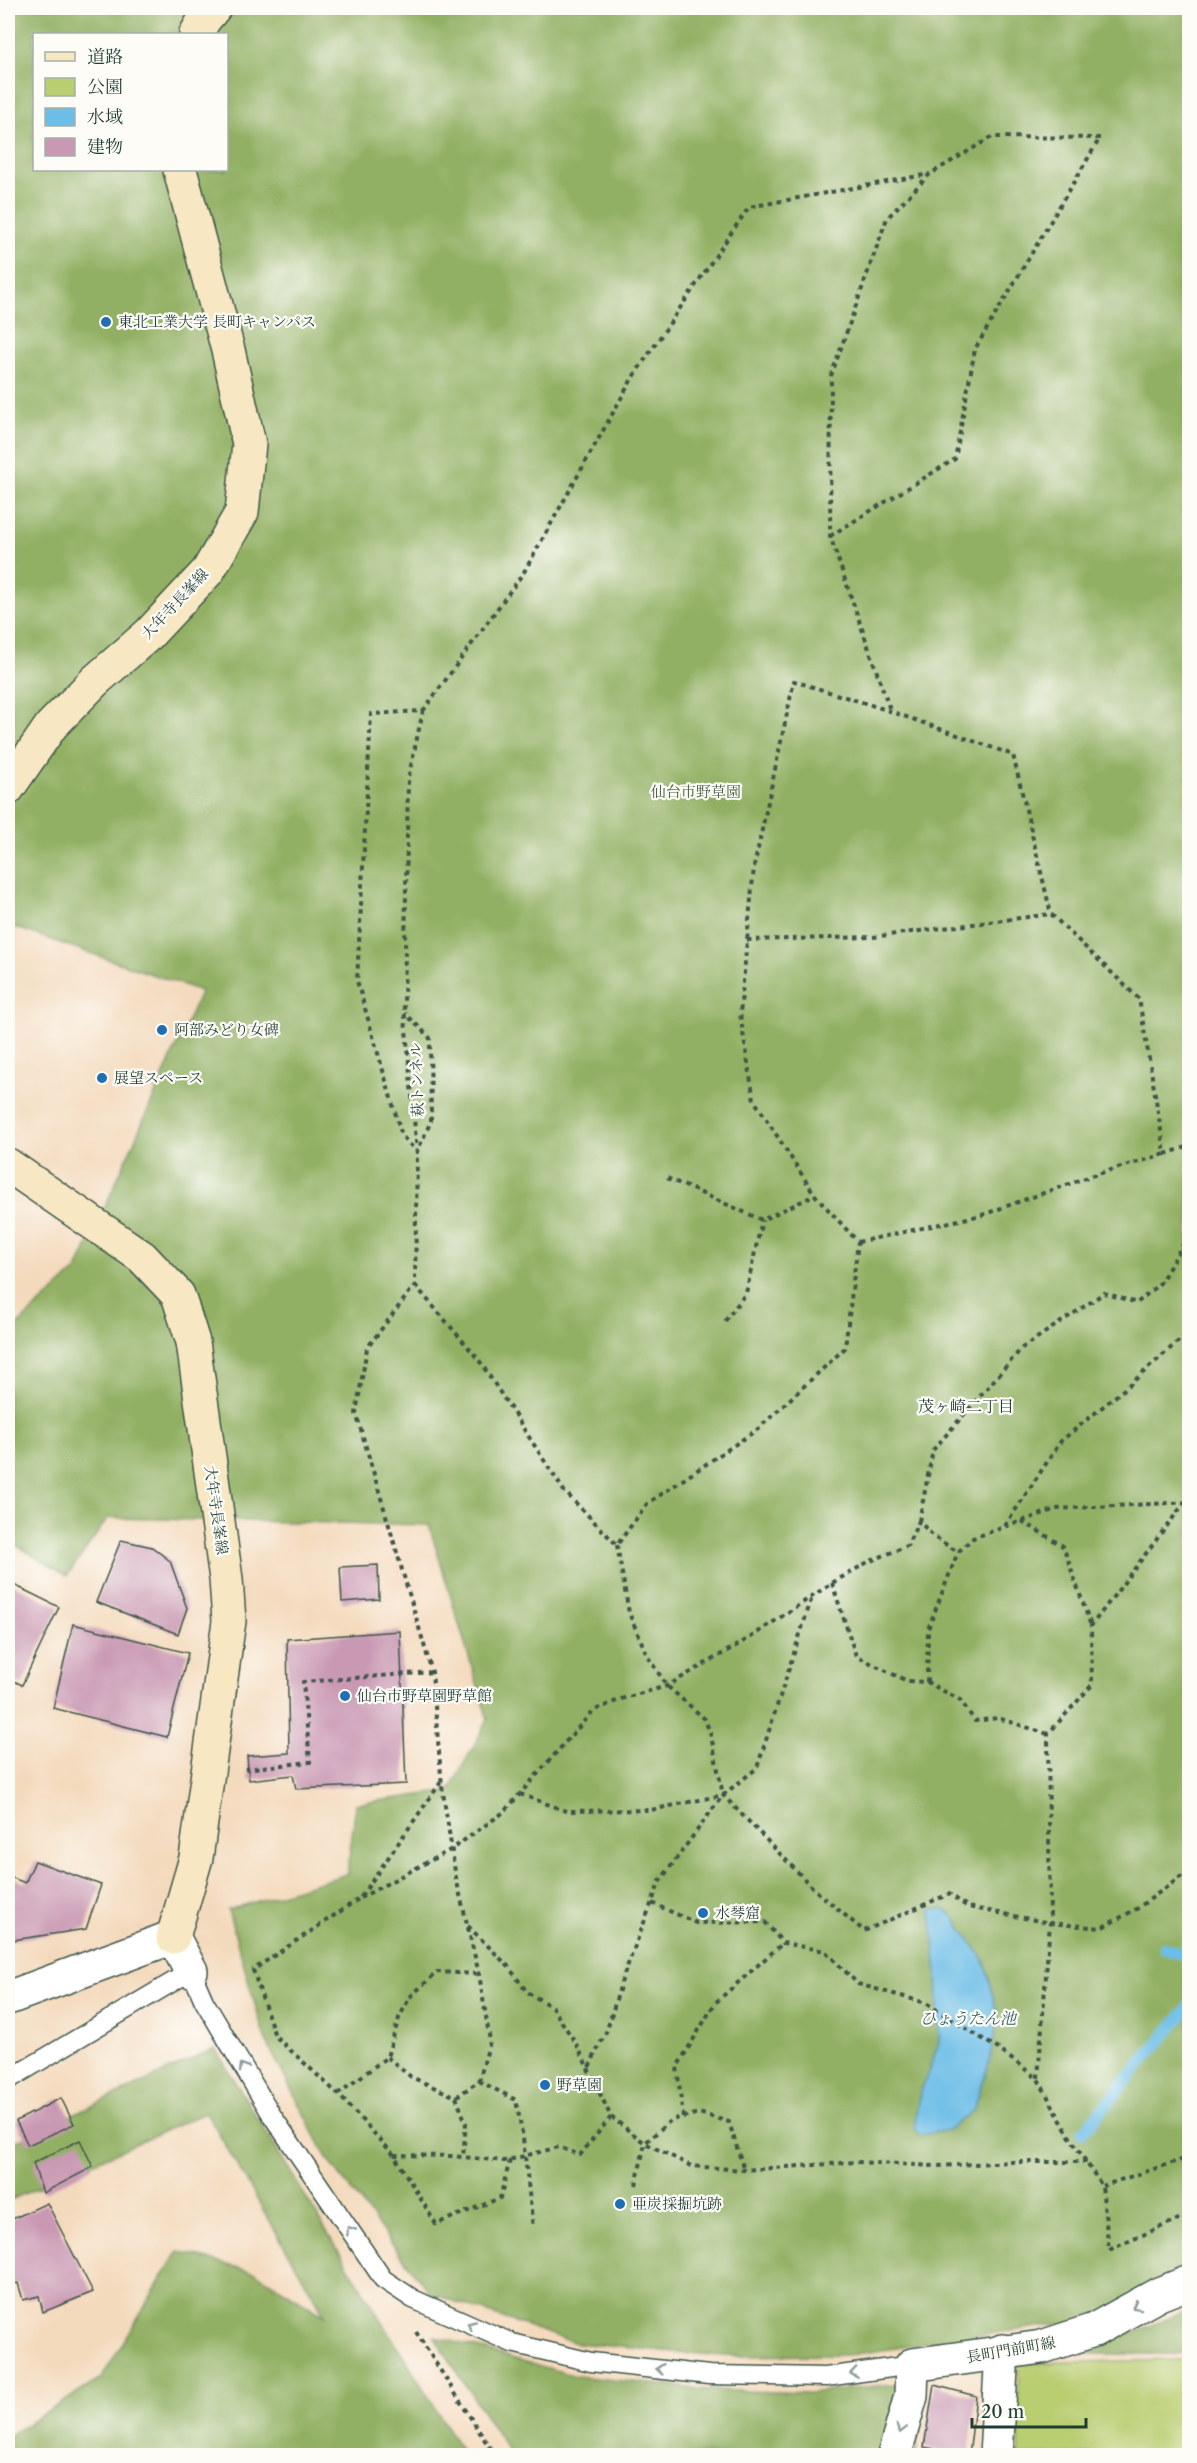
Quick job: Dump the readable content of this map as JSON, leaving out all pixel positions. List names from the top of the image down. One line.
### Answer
{"streets":{"street":["大年寺長峯線","長町門前町線"],"path":["萩トンネル"]},"one_way":["長町門前町線"],"districts":["茂ヶ崎二丁目"],"water":["ひょうたん池"],"parks":["仙台市野草園"],"places":["東北工業大学 長町キャンパス","阿部みどり女碑","展望スペース","仙台市野草園野草館","水琴窟","野草園","亜炭採掘坑跡"],"legend":["道路","公園","水域","建物"],"scale_bar":"20 m"}
